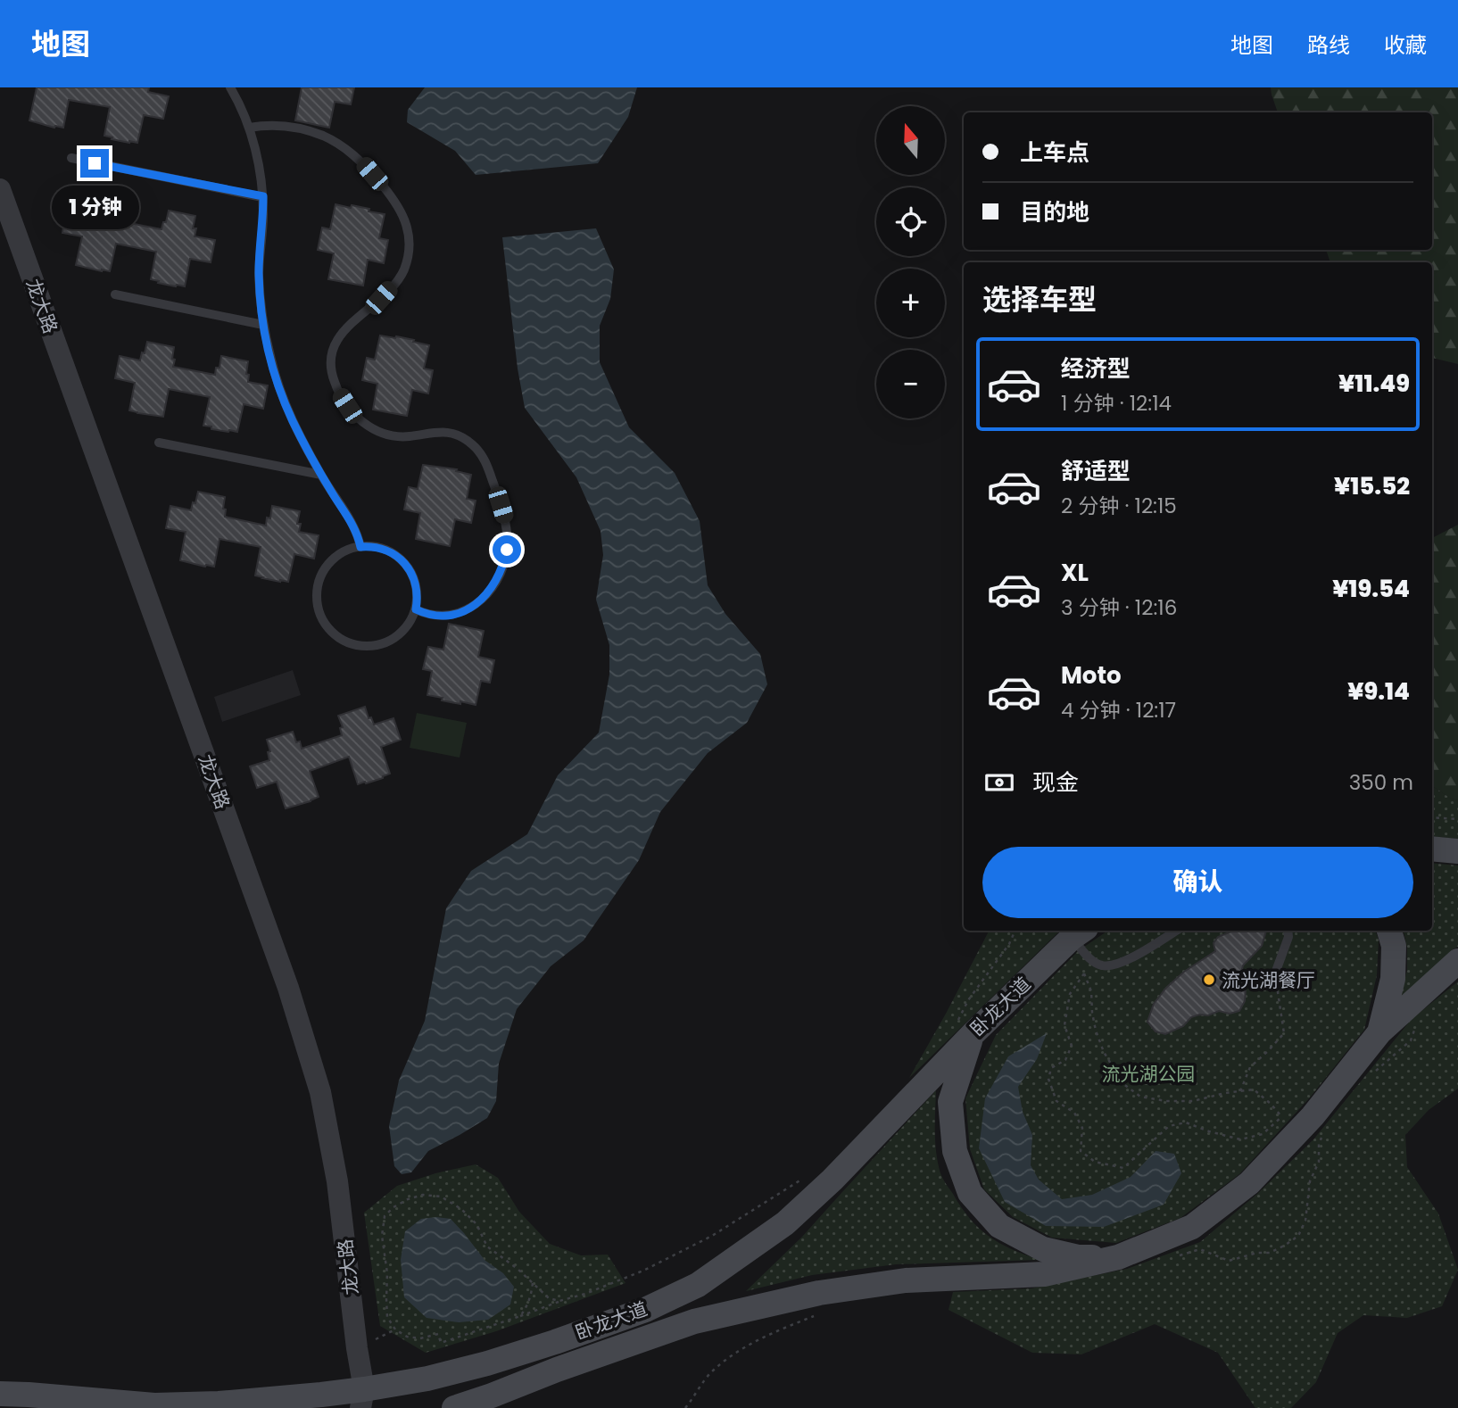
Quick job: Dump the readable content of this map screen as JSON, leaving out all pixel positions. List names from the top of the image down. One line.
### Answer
{"streets":{"main road":["卧龙大道"],"street":["龙大路"]},"crossings":[["龙大路","卧龙大道"]],"parks":["流光湖公园"],"places":["流光湖餐厅"],"north":"top","page":{"header":"地图","nav":["地图","路线","收藏"],"map_buttons":["+","−"],"banner":["上车点","目的地"],"bubble":"1 分钟","heading":"选择车型","list":[{"name":"经济型","note":"1 分钟 · 12:14","value":"¥11.49"},{"name":"舒适型","note":"2 分钟 · 12:15","value":"¥15.52"},{"name":"XL","note":"3 分钟 · 12:16","value":"¥19.54"},{"name":"Moto","note":"4 分钟 · 12:17","value":"¥9.14"}],"pay":["现金","350 m"],"buttons":"确认"}}
